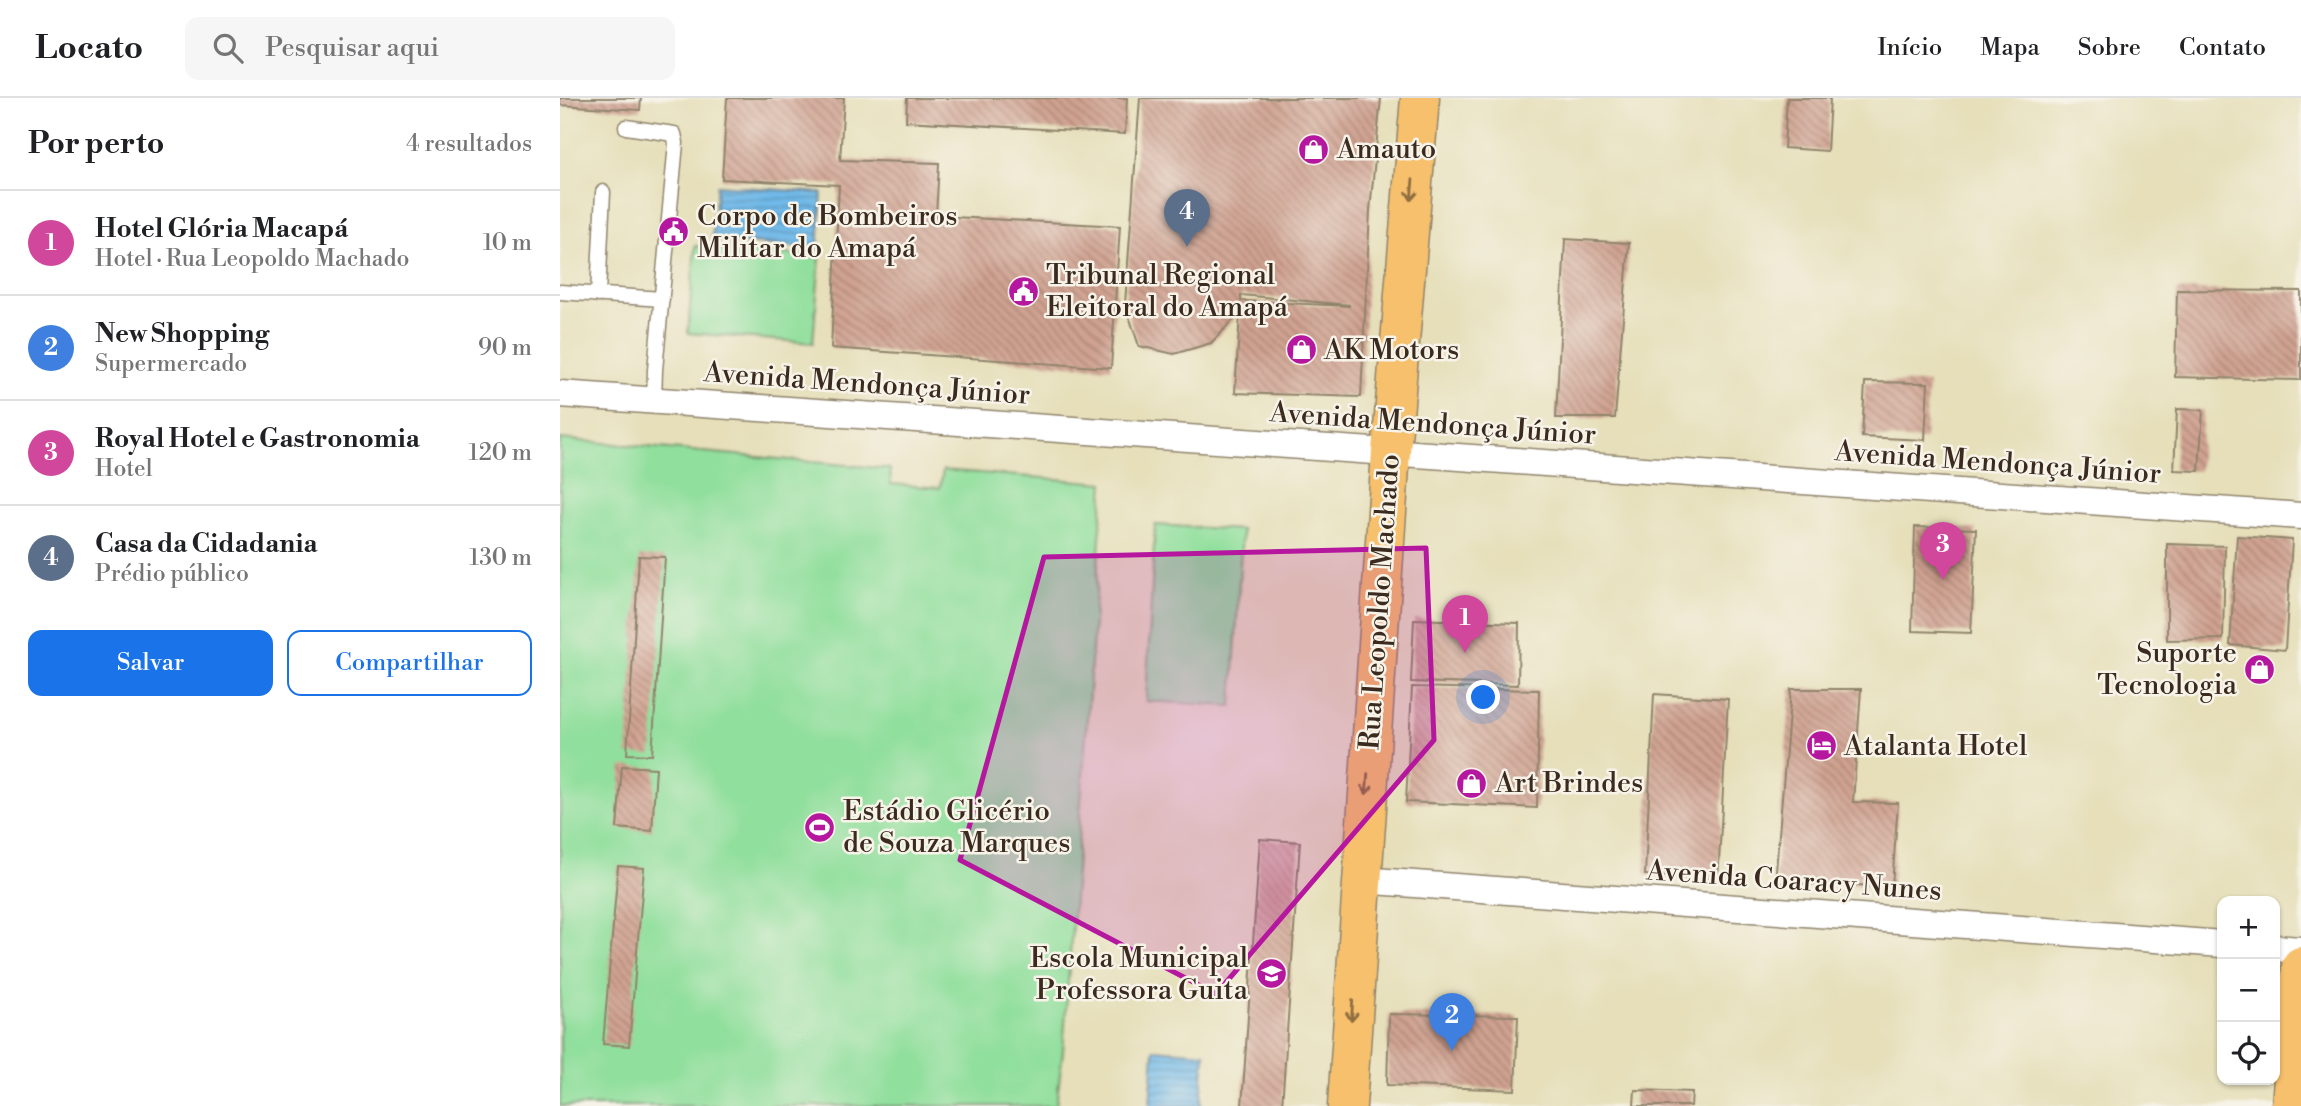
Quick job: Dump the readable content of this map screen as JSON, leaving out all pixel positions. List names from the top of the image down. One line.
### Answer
{"streets":{"main road":["Rua Leopoldo Machado"],"street":["Avenida Mendonça Júnior","Avenida Coaracy Nunes"]},"crossings":[["Avenida Mendonça Júnior","Rua Leopoldo Machado"],["Rua Leopoldo Machado","Avenida Coaracy Nunes"]],"one_way":["Rua Leopoldo Machado"],"places":{"shop":["Amauto","AK Motors","Suporte Tecnologia","Art Brindes"],"public building":["Corpo de Bombeiros Militar do Amapá","Tribunal Regional Eleitoral do Amapá"],"hotel":["Atalanta Hotel"],"sports":["Estádio Glicério de Souza Marques"],"school or university":["Escola Municipal Professora Guita"]},"page":{"header":"Locato","search":"Pesquisar aqui","nav":["Início","Mapa","Sobre","Contato"],"heading":["Por perto","4 resultados"],"list":[{"mark":"1","name":"Hotel Glória Macapá","note":"Hotel · Rua Leopoldo Machado","value":"10 m"},{"mark":"2","name":"New Shopping","note":"Supermercado","value":"90 m"},{"mark":"3","name":"Royal Hotel e Gastronomia","note":"Hotel","value":"120 m"},{"mark":"4","name":"Casa da Cidadania","note":"Prédio público","value":"130 m"}],"pins":["4","3","1","2"],"buttons":["Salvar","Compartilhar"],"map_buttons":["+","−"]}}
